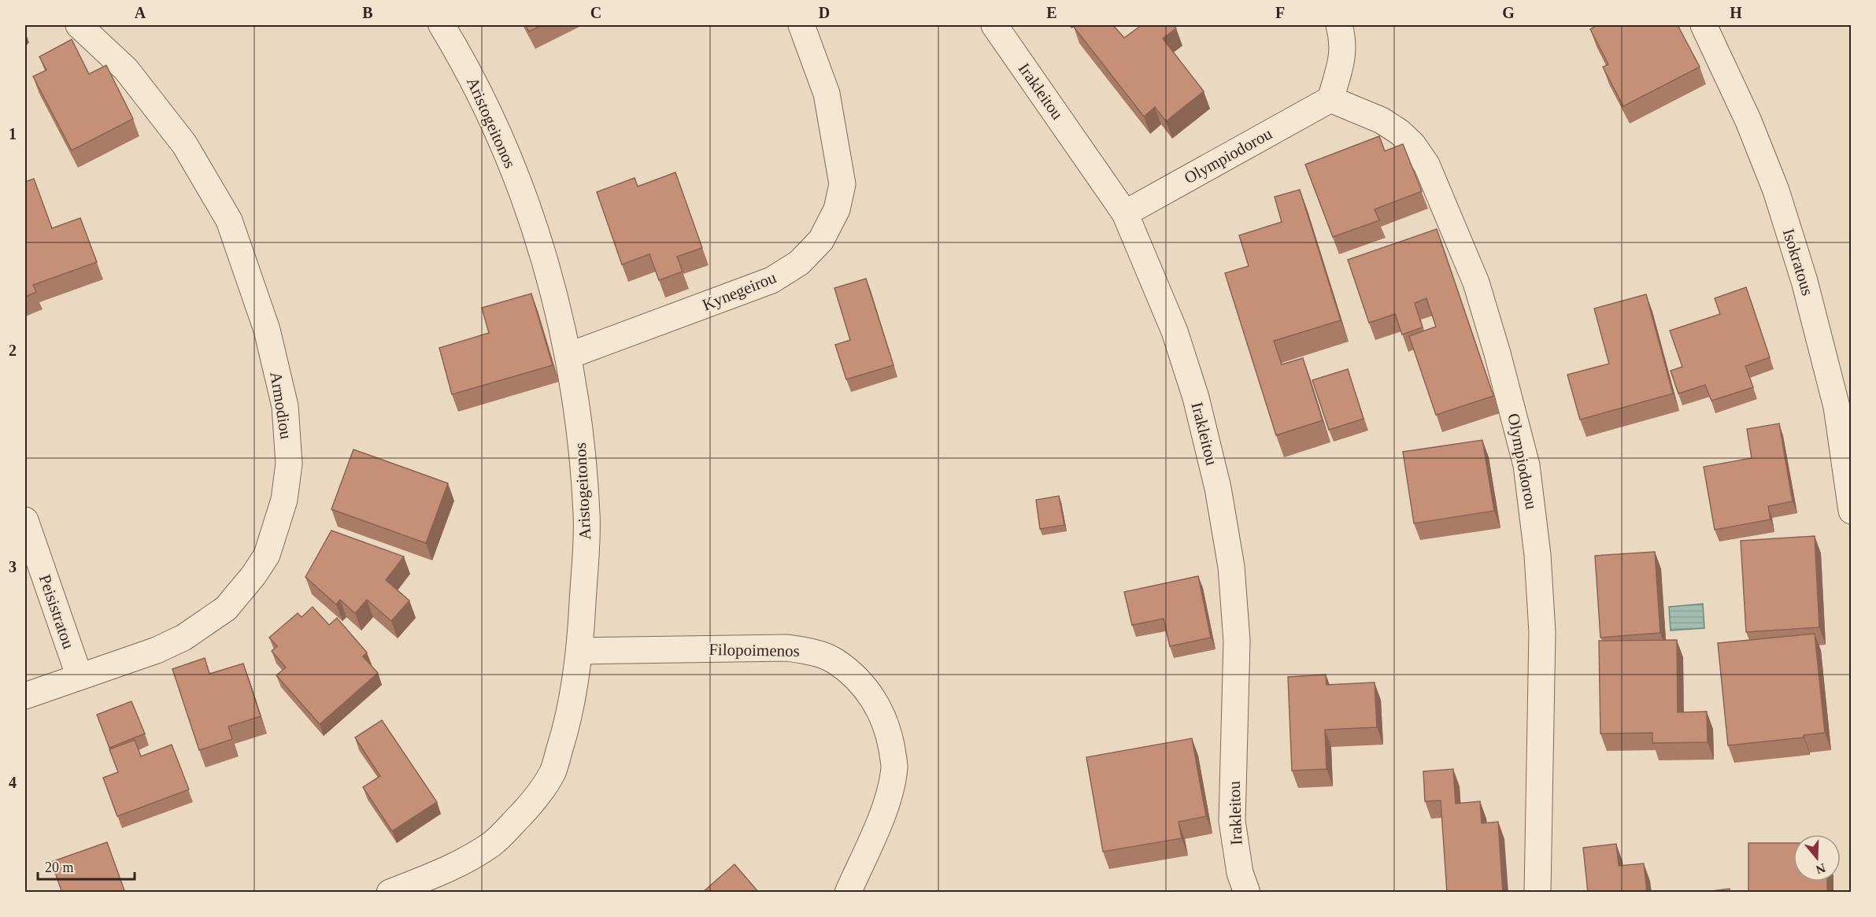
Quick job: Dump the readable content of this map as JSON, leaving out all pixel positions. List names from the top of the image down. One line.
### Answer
{"streets":{"street":["Irakleitou","Aristogeitonos","Olympiodorou","Isokratous","Kynegeirou","Armodiou","Peisistratou","Filopoimenos"]},"crossings":[["Irakleitou","Olympiodorou"],["Aristogeitonos","Kynegeirou"],["Aristogeitonos","Filopoimenos"],["Armodiou","Peisistratou"]],"scale_bar":"20 m","north":"bottom","grid":{"columns":["A","B","C","D","E","F","G","H"],"rows":["1","2","3","4"]}}
